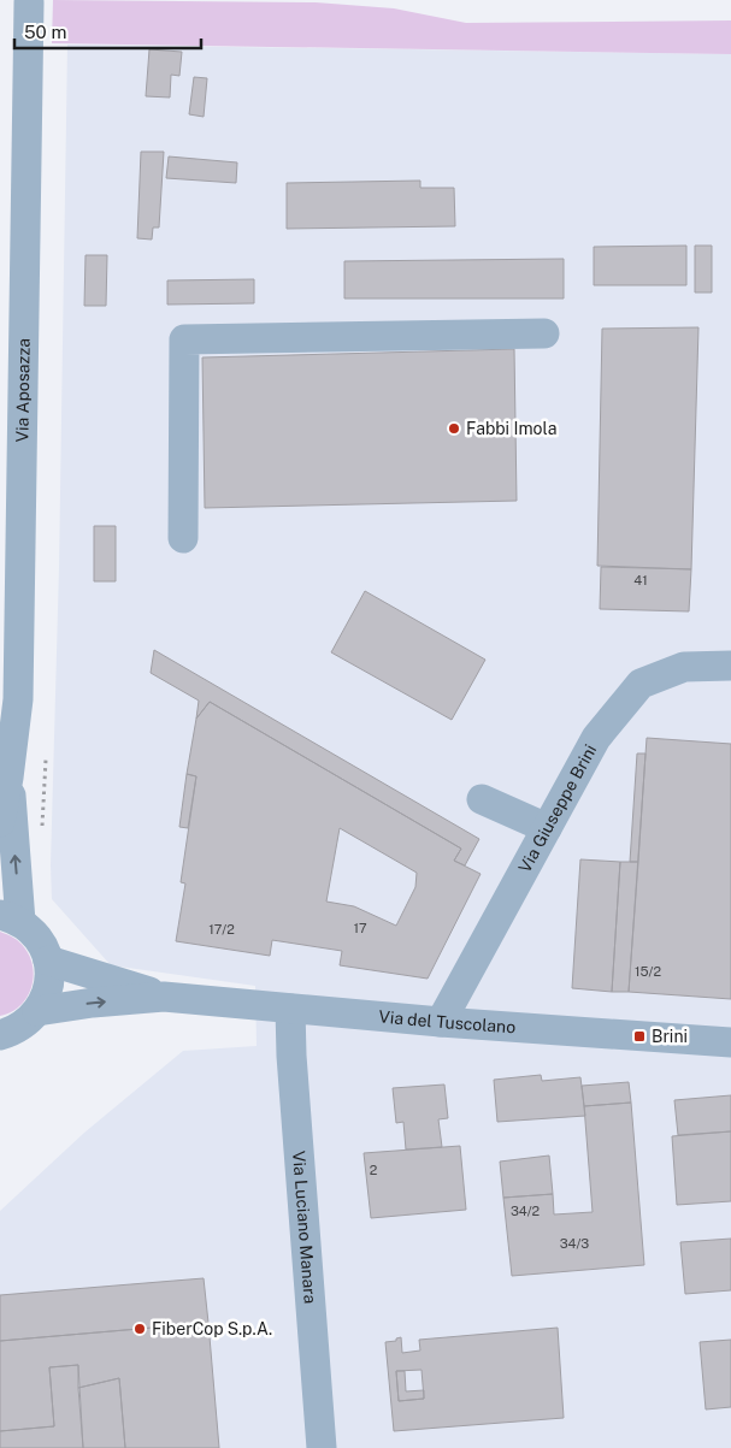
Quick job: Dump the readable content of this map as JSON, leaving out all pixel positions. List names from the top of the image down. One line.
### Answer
{"streets":{"street":["Via Aposazza","Via Giuseppe Brini","Via del Tuscolano","Via Luciano Manara"]},"crossings":[["Via Giuseppe Brini","Via del Tuscolano"],["Via del Tuscolano","Via Luciano Manara"]],"places":{"other":["Fabbi Imola","FiberCop S.p.A."],"transit":["Brini"]},"house_numbers":["41","17","17/2","15/2","2","34/2","34/3"],"scale_bar":"50 m"}
